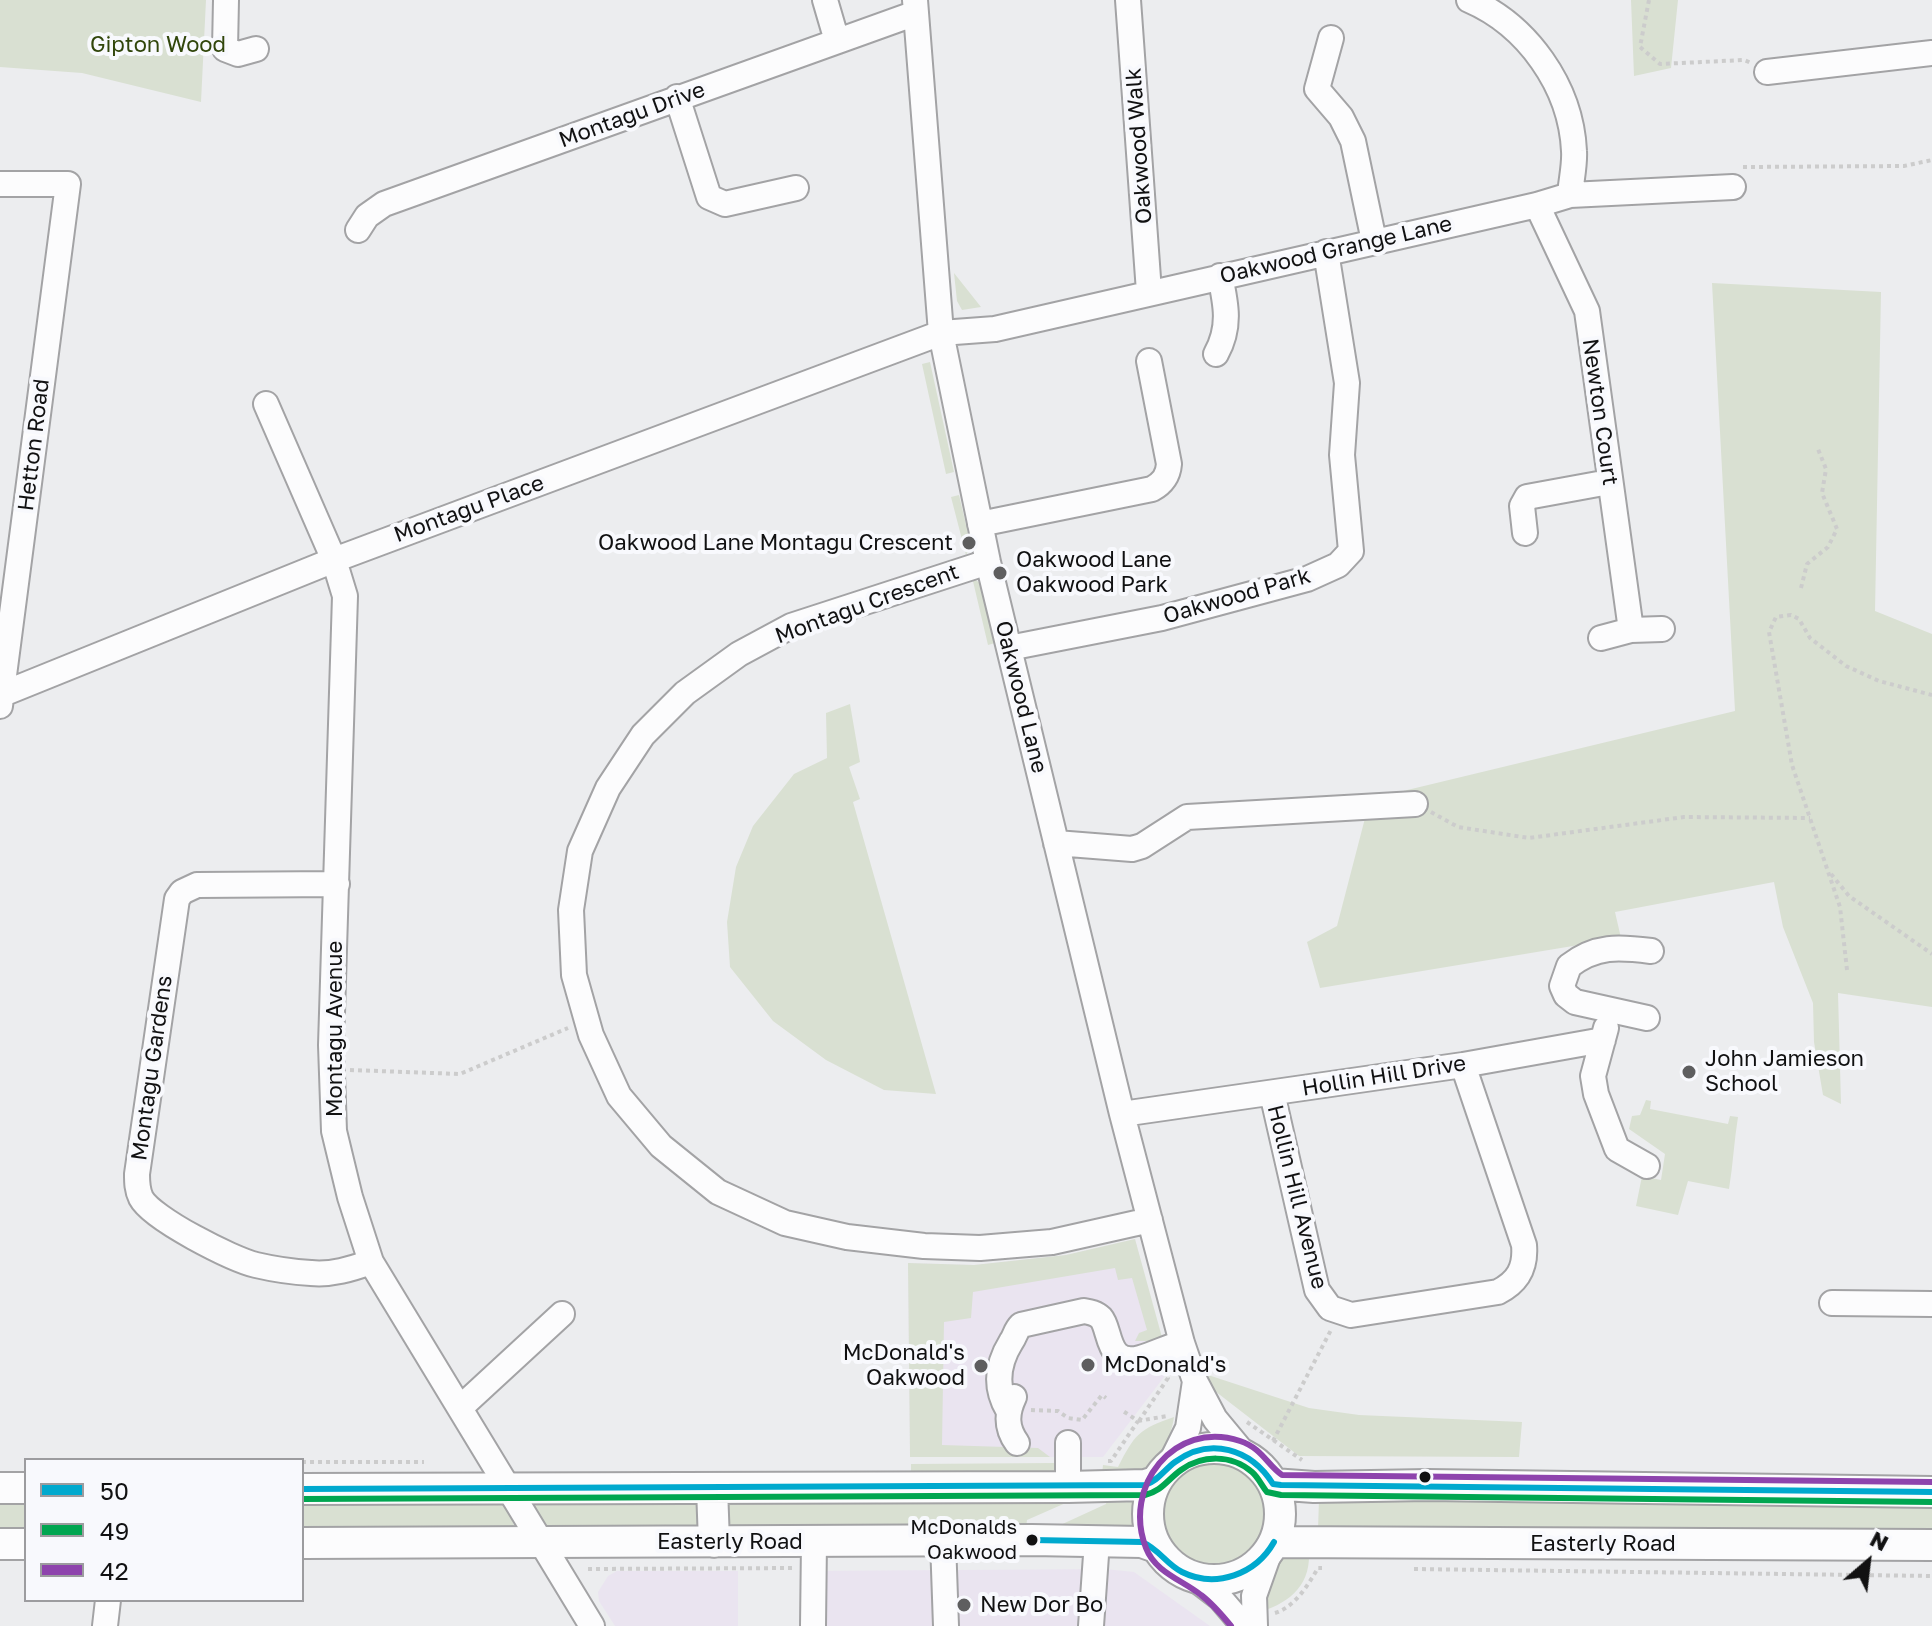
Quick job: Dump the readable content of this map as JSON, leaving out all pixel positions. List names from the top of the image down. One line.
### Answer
{"streets":{"main road":["Easterly Road"],"street":["Montagu Drive","Oakwood Walk","Oakwood Grange Lane","Newton Court","Hetton Road","Montagu Place","Oakwood Park","Montagu Crescent","Oakwood Lane","Montagu Avenue","Montagu Gardens","Hollin Hill Drive","Hollin Hill Avenue"]},"crossings":[["Montagu Drive","Oakwood Lane"],["Oakwood Walk","Oakwood Grange Lane"],["Oakwood Grange Lane","Newton Court"],["Oakwood Grange Lane","Montagu Place"],["Oakwood Grange Lane","Oakwood Park"],["Oakwood Grange Lane","Oakwood Lane"],["Hetton Road","Montagu Place"],["Montagu Place","Oakwood Lane"],["Montagu Place","Montagu Avenue"],["Oakwood Park","Oakwood Lane"],["Montagu Crescent","Oakwood Lane"],["Oakwood Lane","Hollin Hill Drive"],["Oakwood Lane","Easterly Road"],["Montagu Avenue","Montagu Gardens"],["Montagu Avenue","Easterly Road"],["Hollin Hill Drive","Hollin Hill Avenue"]],"parks":["Gipton Wood"],"places":["Oakwood Lane Montagu Crescent","Oakwood Lane Oakwood Park","John Jamieson School","McDonald's","McDonald's Oakwood","McDonalds Oakwood","New Dor Bo"],"lines":["transit line 42","transit line 50","transit line 49"],"legend":["50","49","42"],"north":"top right"}
